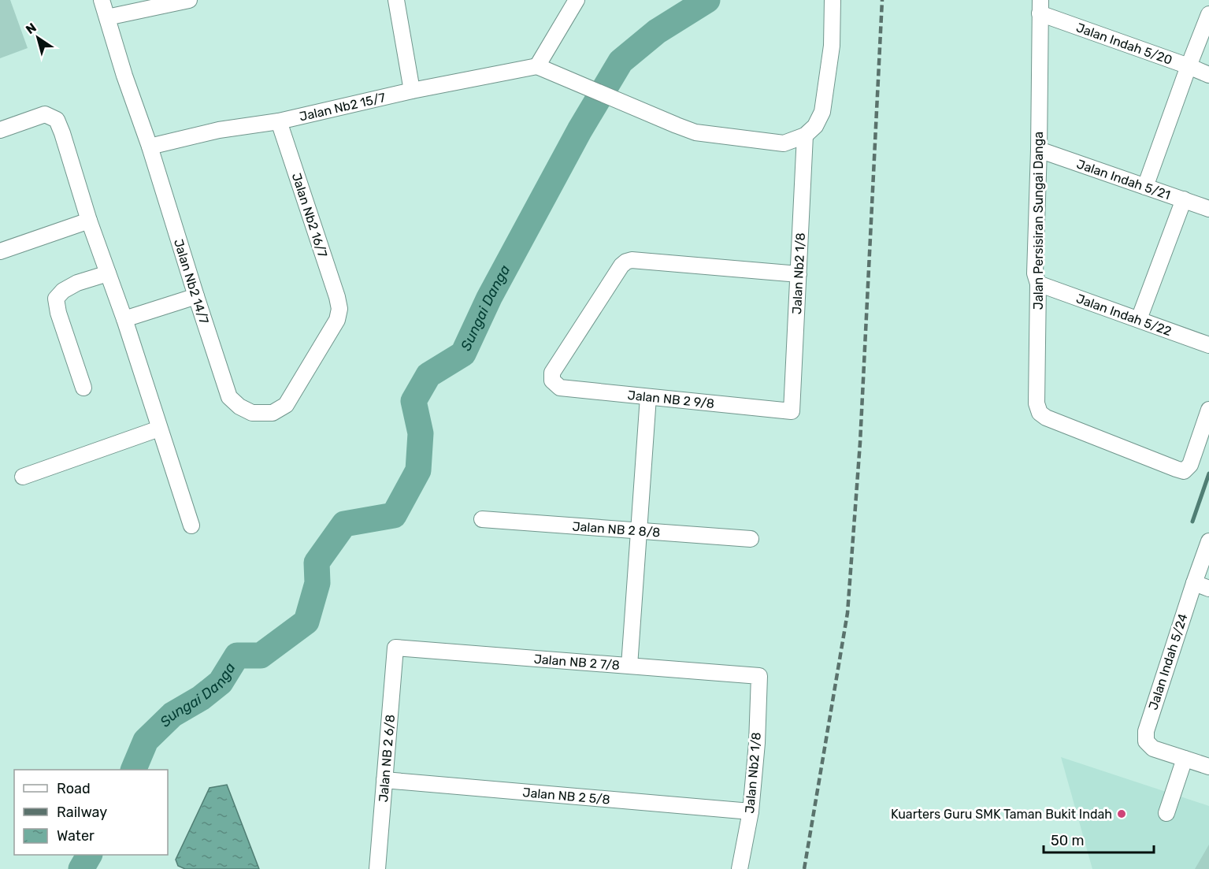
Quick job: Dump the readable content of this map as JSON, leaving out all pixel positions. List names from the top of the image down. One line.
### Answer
{"streets":{"street":["Jalan Indah 5/20","Jalan Nb2 15/7","Jalan Indah 5/21","Jalan Nb2 16/7","Jalan Persisiran Sungai Danga","Jalan Nb2 1/8","Jalan Nb2 14/7","Jalan Indah 5/22","Jalan NB 2 9/8","Jalan NB 2 8/8","Jalan NB 2 7/8","Jalan Indah 5/24","Jalan NB 2 6/8","Jalan NB 2 5/8"]},"crossings":[["Jalan Indah 5/20","Jalan Persisiran Sungai Danga"],["Jalan Nb2 15/7","Jalan Nb2 16/7"],["Jalan Nb2 15/7","Jalan Nb2 14/7"],["Jalan Indah 5/21","Jalan Persisiran Sungai Danga"],["Jalan Nb2 16/7","Jalan Nb2 14/7"],["Jalan Persisiran Sungai Danga","Jalan Indah 5/22"],["Jalan Nb2 1/8","Jalan NB 2 9/8"],["Jalan Nb2 1/8","Jalan NB 2 7/8"],["Jalan Nb2 1/8","Jalan NB 2 5/8"],["Jalan NB 2 7/8","Jalan NB 2 6/8"],["Jalan NB 2 6/8","Jalan NB 2 5/8"]],"water":["Sungai Danga"],"places":["Kuarters Guru SMK Taman Bukit Indah"],"legend":["Road","Railway","Water"],"scale_bar":"50 m","north":"top left"}
